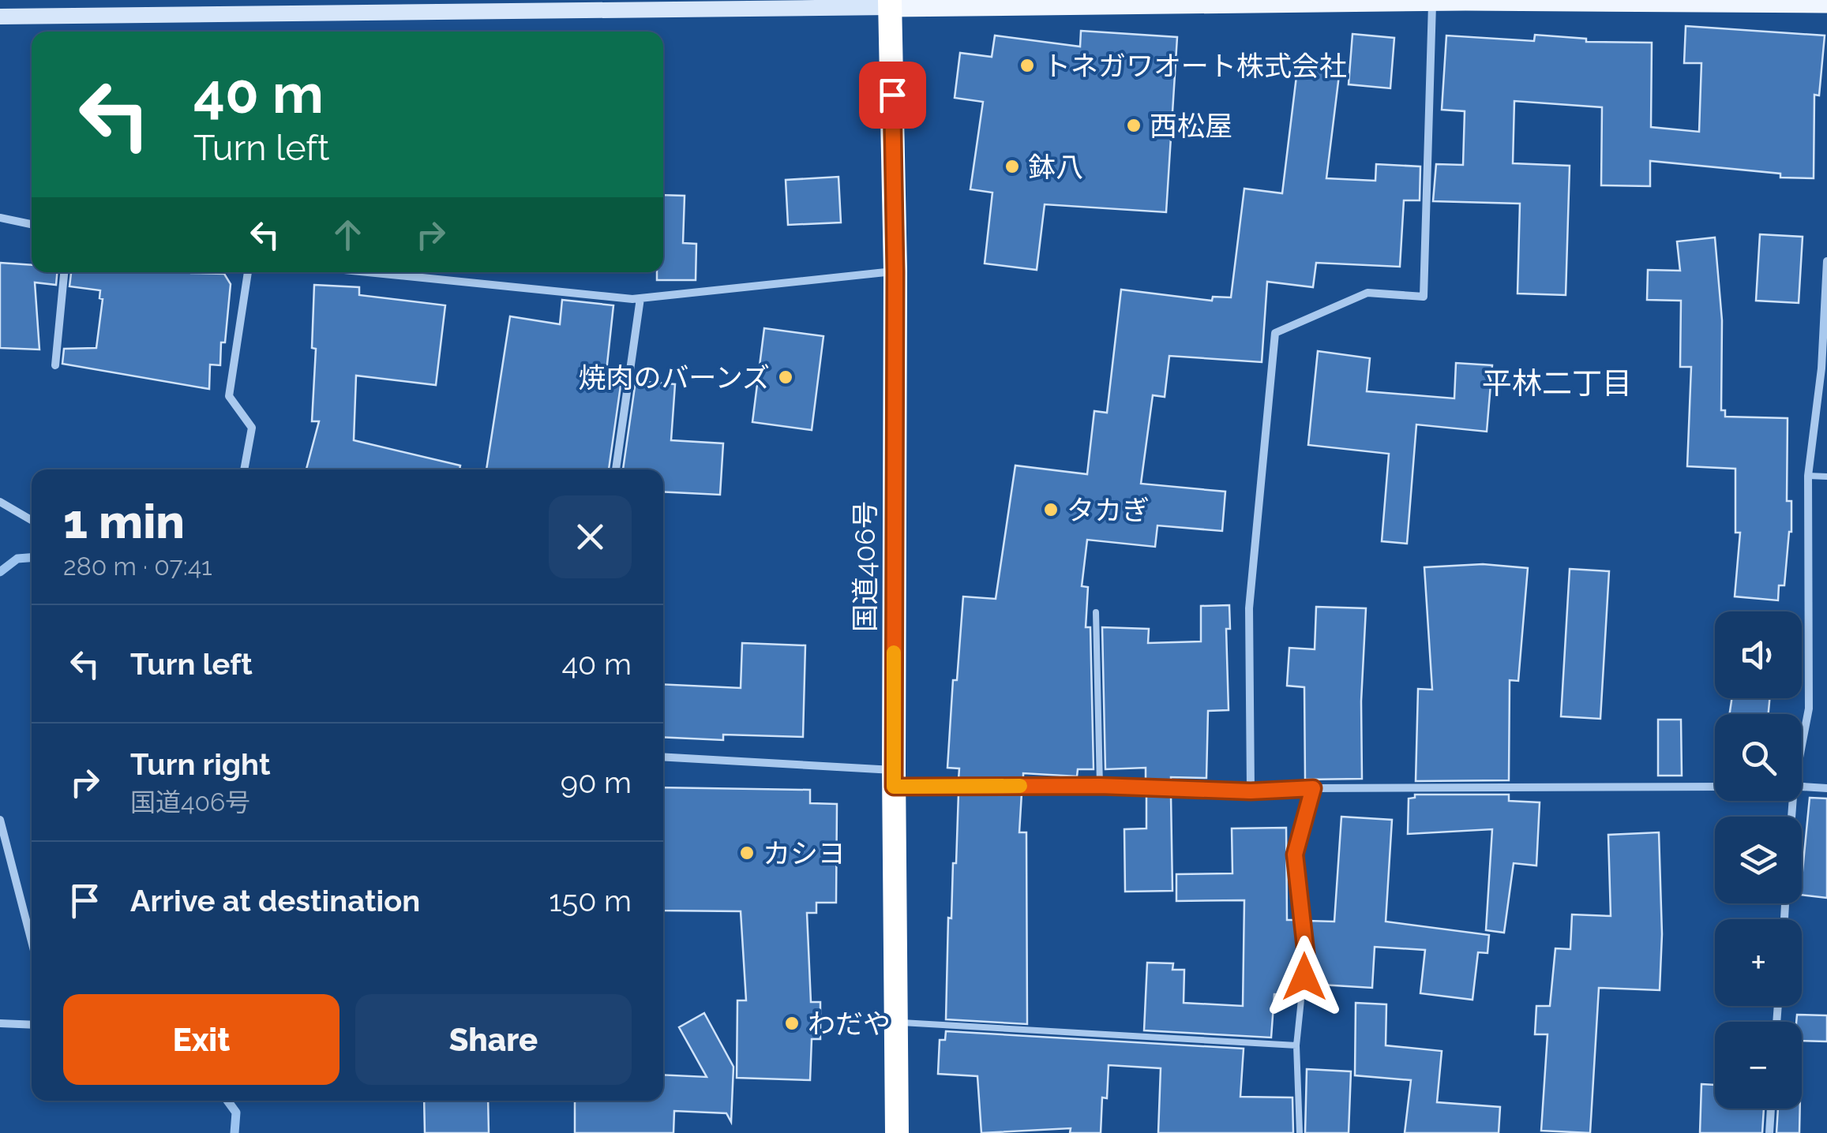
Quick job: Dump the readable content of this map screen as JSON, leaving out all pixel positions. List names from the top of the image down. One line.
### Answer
{"streets":{"highway":["国道406号"]},"districts":["平林二丁目"],"places":["トネガワオート株式会社","西松屋","鉢八","焼肉のバーンズ","タカぎ","カシヨ","わだや"],"page":{"turn":["40 m","Turn left"],"heading":["1 min","280 m · 07:41"],"list":[{"name":"Turn left","value":"40 m"},{"name":"Turn right","note":"国道406号","value":"90 m"},{"name":"Arrive at destination","value":"150 m"}],"map_buttons":["+","−"],"buttons":["Exit","Share"]}}
